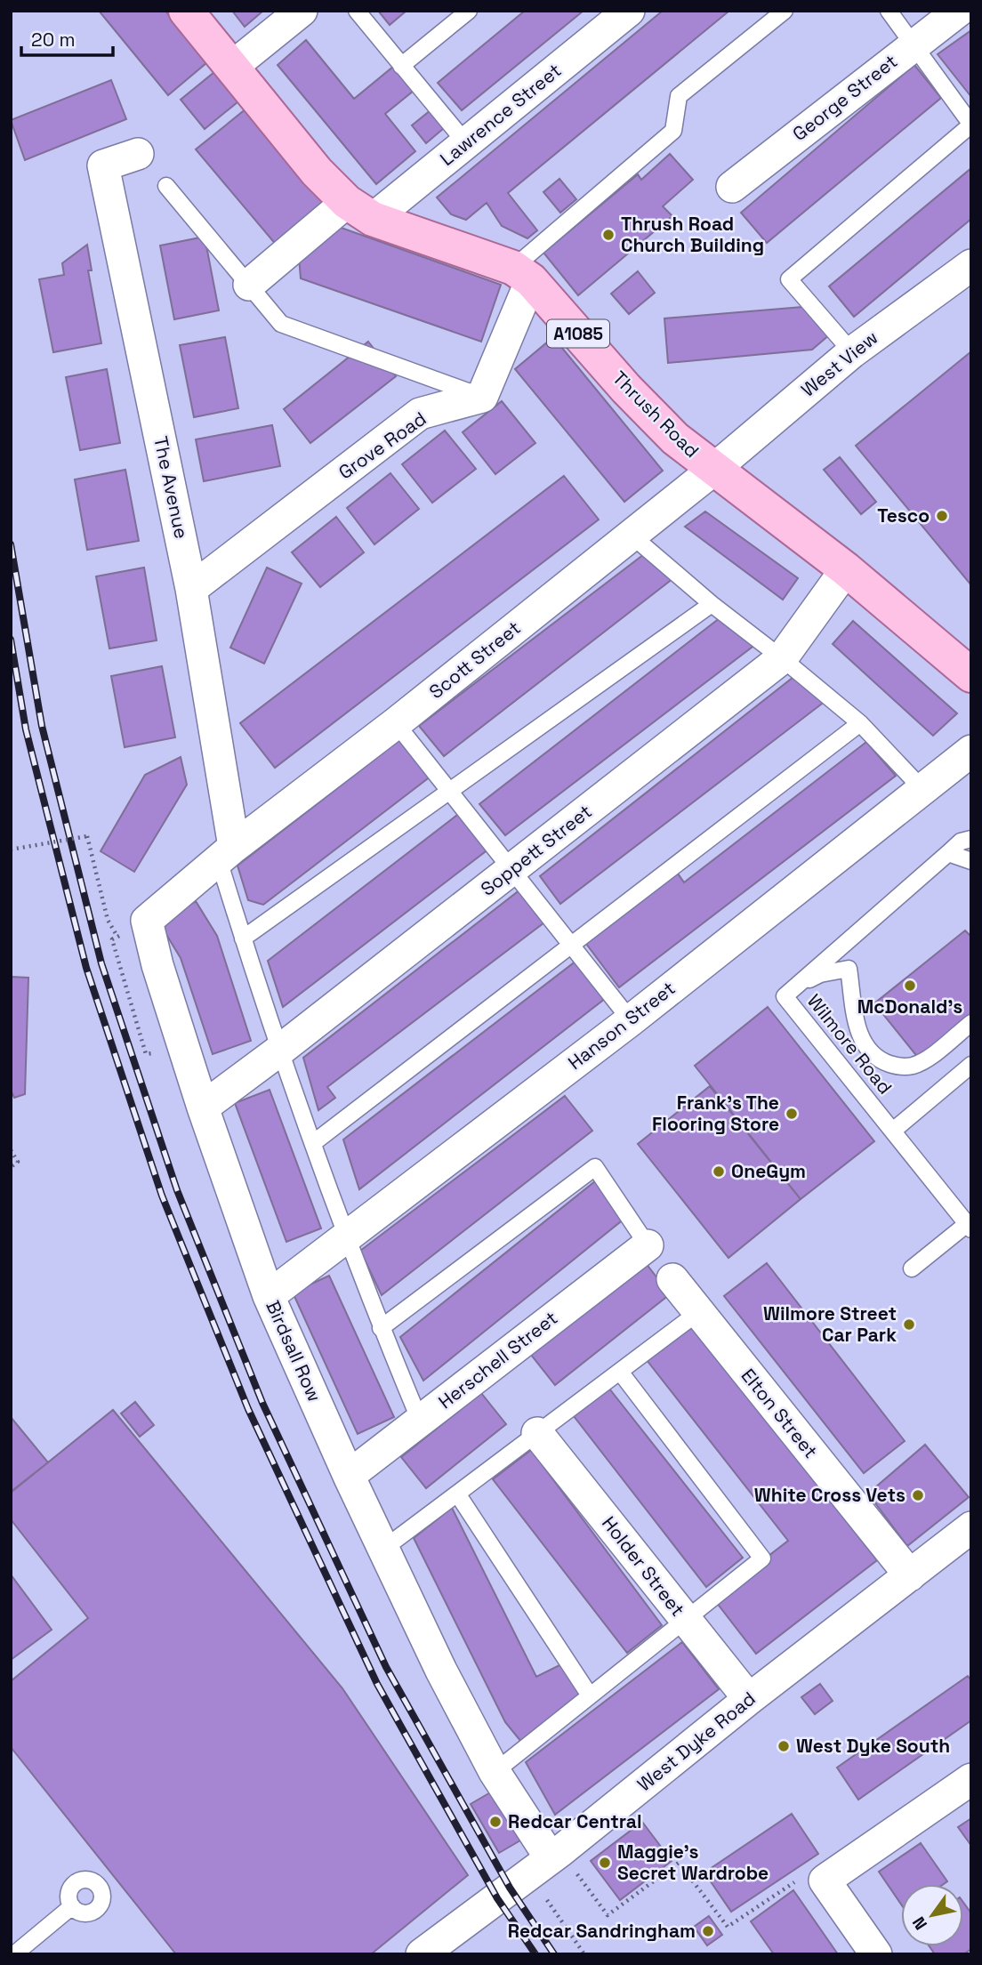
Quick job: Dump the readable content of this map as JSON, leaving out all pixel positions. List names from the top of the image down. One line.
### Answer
{"streets":{"main road":["A1085","Thrush Road"],"street":["George Street","Lawrence Street","West View","Grove Road","The Avenue","Scott Street","Soppett Street","Hanson Street","Birdsall Row","Herschell Street","Elton Street","Holder Street","West Dyke Road"],"lane":["Wilmore Road"]},"crossings":[["Lawrence Street","Thrush Road"],["West View","Thrush Road"],["West View","Scott Street"],["Thrush Road","Scott Street"],["Thrush Road","Soppett Street"],["Grove Road","The Avenue"],["The Avenue","Scott Street"],["The Avenue","Birdsall Row"],["Scott Street","Birdsall Row"],["Soppett Street","Birdsall Row"],["Hanson Street","Birdsall Row"],["Birdsall Row","Herschell Street"],["Birdsall Row","West Dyke Road"],["Elton Street","West Dyke Road"],["Holder Street","West Dyke Road"]],"places":["Thrush Road Church Building","Tesco","McDonald's","Frank's The Flooring Store","OneGym","Wilmore Street Car Park","White Cross Vets","West Dyke South","Redcar Central","Maggie's Secret Wardrobe","Redcar Sandringham"],"scale_bar":"20 m","north":"bottom left"}
